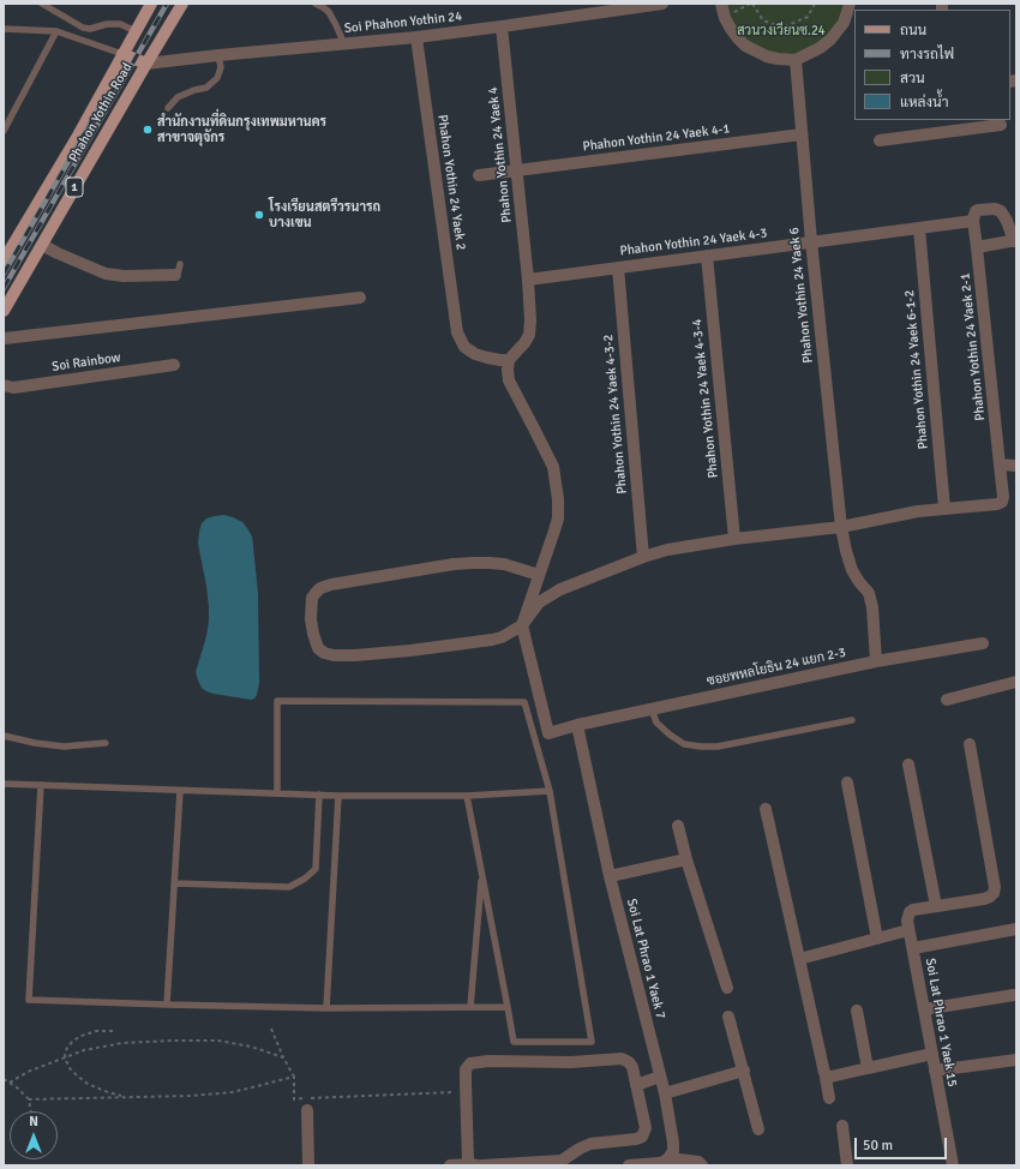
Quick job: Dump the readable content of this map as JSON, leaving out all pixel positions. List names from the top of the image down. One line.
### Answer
{"streets":{"main road":["Phahon Yothin Road","1"],"street":["Soi Phahon Yothin 24","Phahon Yothin 24 Yaek 4-1","Phahon Yothin 24 Yaek 4","Phahon Yothin 24 Yaek 2","Phahon Yothin 24 Yaek 4-3","Phahon Yothin 24 Yaek 6","Phahon Yothin 24 Yaek 2-1","Soi Rainbow","Phahon Yothin 24 Yaek 6-1-2","Phahon Yothin 24 Yaek 4-3-4","Phahon Yothin 24 Yaek 4-3-2","ซอยพหลโยธิน 24 แยก 2-3","Soi Lat Phrao 1 Yaek 7","Soi Lat Phrao 1 Yaek 15"]},"crossings":[["Soi Phahon Yothin 24","Phahon Yothin Road"],["Soi Phahon Yothin 24","Phahon Yothin 24 Yaek 4"],["Soi Phahon Yothin 24","Phahon Yothin 24 Yaek 2"],["Phahon Yothin 24 Yaek 4-1","Phahon Yothin 24 Yaek 4"],["Phahon Yothin 24 Yaek 4-1","Phahon Yothin 24 Yaek 6"],["Phahon Yothin 24 Yaek 4","Phahon Yothin 24 Yaek 4-3"],["Phahon Yothin 24 Yaek 4-3","Phahon Yothin 24 Yaek 6"],["Phahon Yothin 24 Yaek 4-3","Phahon Yothin 24 Yaek 2-1"],["Phahon Yothin 24 Yaek 4-3","Phahon Yothin 24 Yaek 6-1-2"],["Phahon Yothin 24 Yaek 4-3","Phahon Yothin 24 Yaek 4-3-4"],["Phahon Yothin 24 Yaek 4-3","Phahon Yothin 24 Yaek 4-3-2"],["Phahon Yothin 24 Yaek 6","Phahon Yothin 24 Yaek 2-1"],["Phahon Yothin 24 Yaek 6","ซอยพหลโยธิน 24 แยก 2-3"],["Phahon Yothin 24 Yaek 2-1","Phahon Yothin 24 Yaek 6-1-2"],["Phahon Yothin 24 Yaek 2-1","Phahon Yothin 24 Yaek 4-3-4"],["Phahon Yothin 24 Yaek 2-1","Phahon Yothin 24 Yaek 4-3-2"],["Phahon Yothin 24 Yaek 2-1","ซอยพหลโยธิน 24 แยก 2-3"],["ซอยพหลโยธิน 24 แยก 2-3","Soi Lat Phrao 1 Yaek 7"]],"parks":["สวนวงเวียนซ.24"],"places":["สำนักงานที่ดินกรุงเทพมหานคร สาขาจตุจักร","โรงเรียนสตรีวรนารถ บางเขน"],"legend":["ถนน","ทางรถไฟ","สวน","แหล่งน้ำ"],"scale_bar":"50 m","north":"top"}
